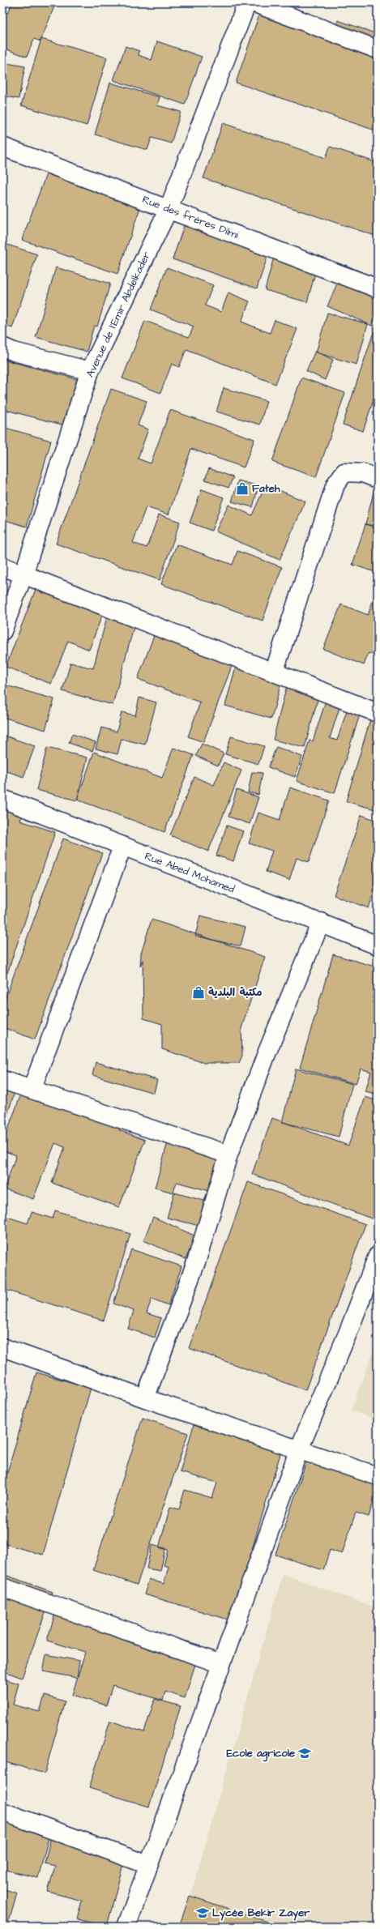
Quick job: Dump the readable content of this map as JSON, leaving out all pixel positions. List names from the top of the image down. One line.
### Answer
{"streets":{"street":["Rue des frères Dilmi","Avenue de l'Emir Abdelkader","Rue Abed Mohamed"]},"crossings":[["Rue des frères Dilmi","Avenue de l'Emir Abdelkader"]],"places":{"shop":["Fateh","مكتبة البلدية"],"school or university":["Ecole agricole","Lycée Bekir Zayer"]}}
